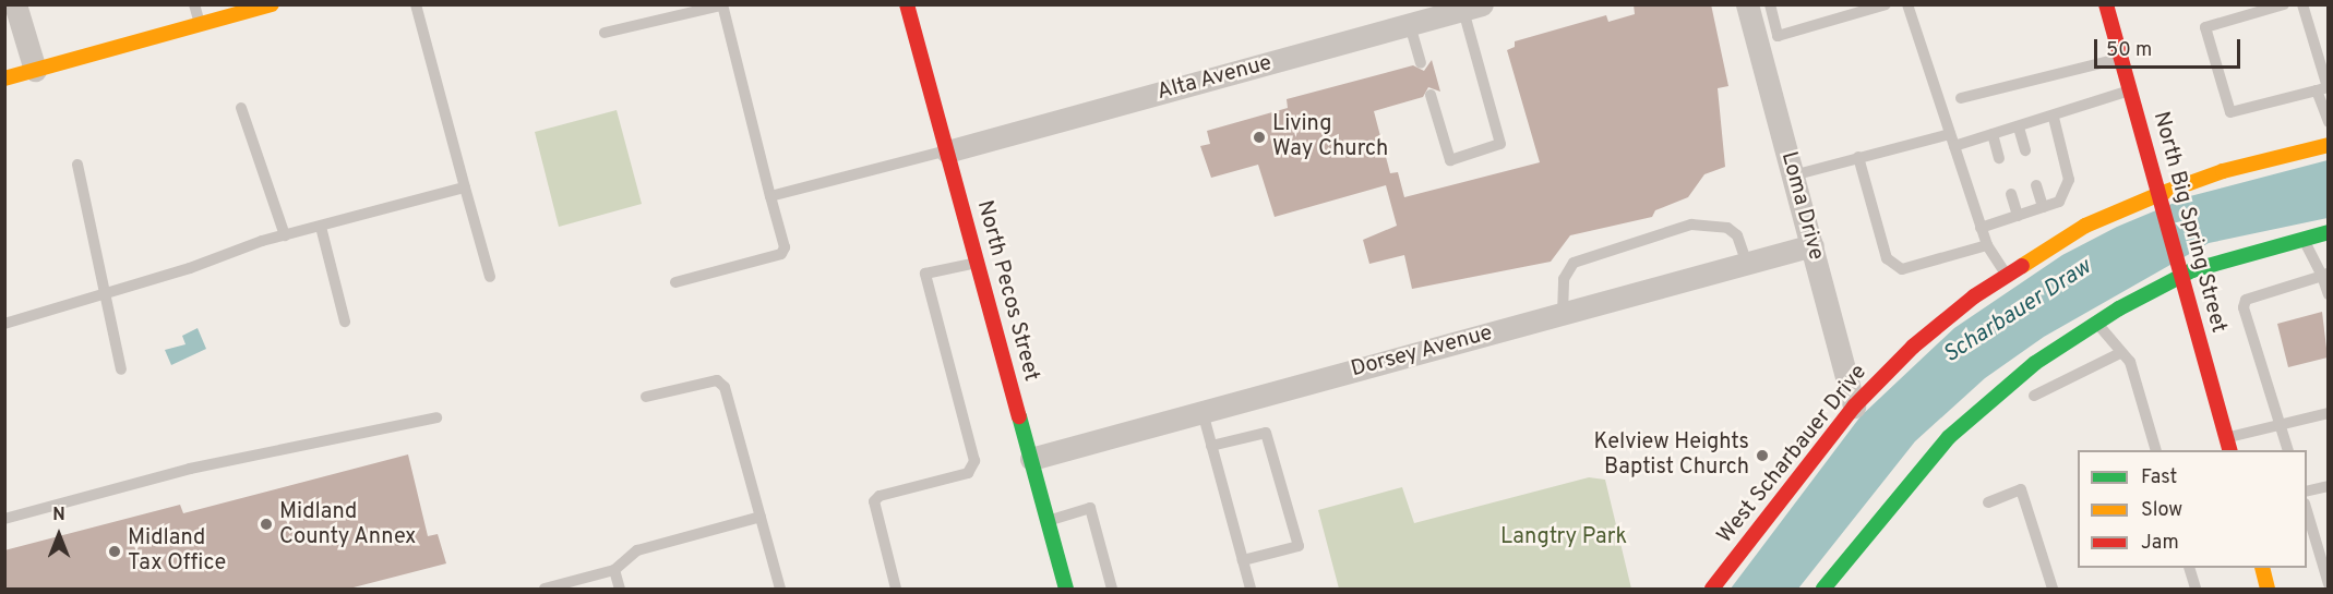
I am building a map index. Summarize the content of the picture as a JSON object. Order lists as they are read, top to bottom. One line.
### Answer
{"streets":{"main road":["North Big Spring Street","North Pecos Street","West Scharbauer Drive"],"street":["Alta Avenue","Loma Drive","Dorsey Avenue"]},"crossings":[["Alta Avenue","North Pecos Street"],["Loma Drive","Dorsey Avenue"],["Loma Drive","West Scharbauer Drive"],["North Big Spring Street","West Scharbauer Drive"],["North Pecos Street","Dorsey Avenue"]],"water":["Scharbauer Draw"],"parks":["Langtry Park"],"places":["Living Way Church","Kelview Heights Baptist Church","Midland County Annex","Midland Tax Office"],"legend":["Fast","Slow","Jam"],"scale_bar":"50 m","north":"top"}
